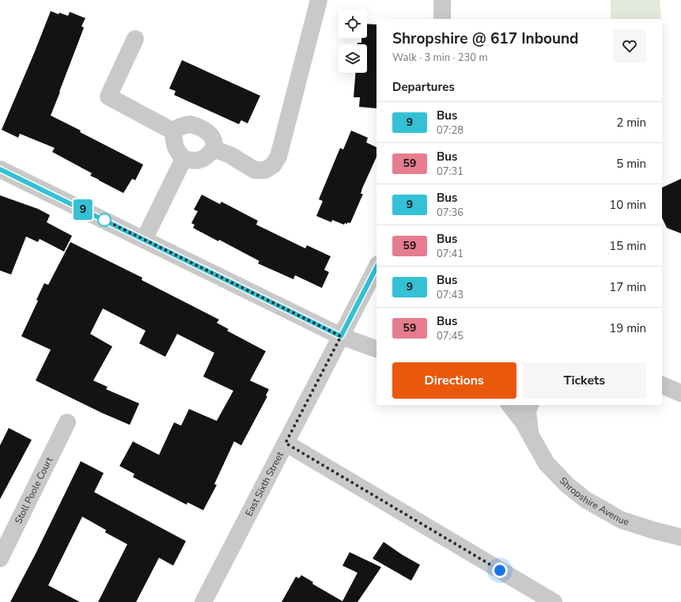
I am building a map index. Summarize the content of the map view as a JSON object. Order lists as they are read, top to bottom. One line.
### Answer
{"streets":{"street":["East Sixth Street","Stoll Poole Court","Shropshire Avenue"]},"lines":["bus line 9"],"page":{"on_map":"9","heading":[["Shropshire @ 617 Inbound","Walk · 3 min · 230 m"],"Departures"],"list":[{"mark":"9","name":"Bus","note":"07:28","value":"2 min"},{"mark":"59","name":"Bus","note":"07:31","value":"5 min"},{"mark":"9","name":"Bus","note":"07:36","value":"10 min"},{"mark":"59","name":"Bus","note":"07:41","value":"15 min"},{"mark":"9","name":"Bus","note":"07:43","value":"17 min"},{"mark":"59","name":"Bus","note":"07:45","value":"19 min"}],"buttons":["Directions","Tickets"]}}
